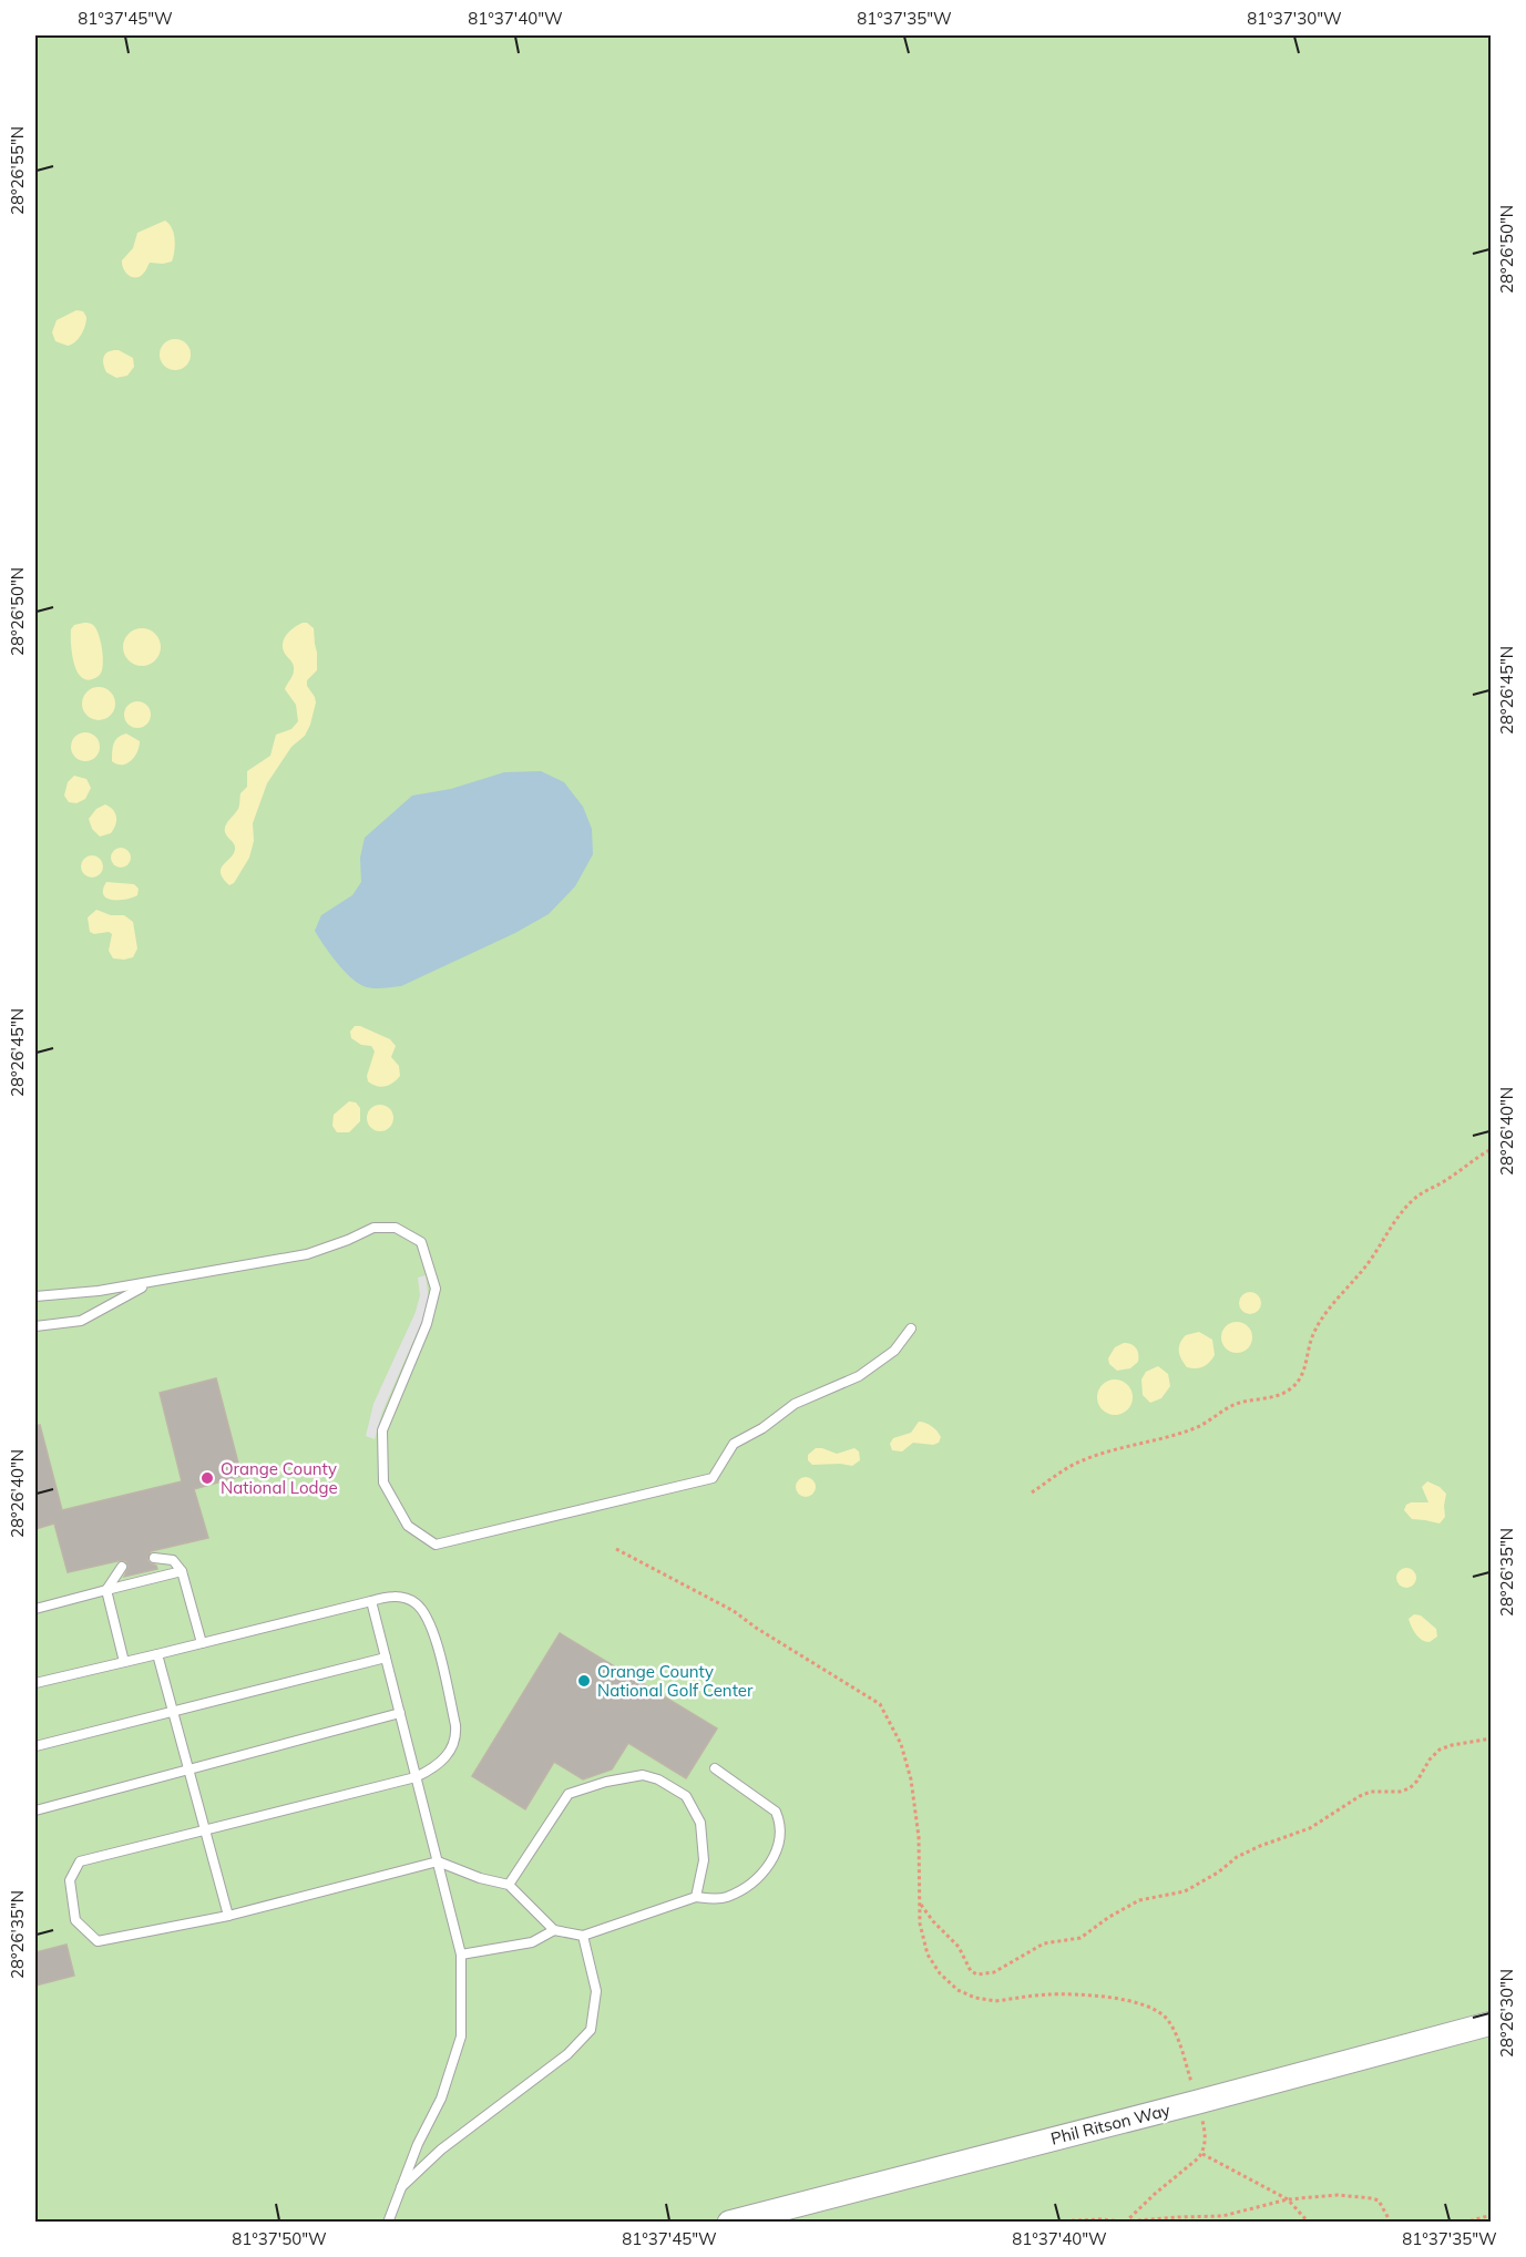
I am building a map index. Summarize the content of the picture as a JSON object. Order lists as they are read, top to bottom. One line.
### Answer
{"streets":{"street":["Phil Ritson Way"]},"places":["Orange County National Lodge","Orange County National Golf Center"],"coordinates":["81°37'45\"W","81°37'40\"W","81°37'35\"W","81°37'30\"W","28°26'55\"N","28°26'50\"N","28°26'45\"N","28°26'40\"N","28°26'35\"N","28°26'30\"N","81°37'50\"W"]}
